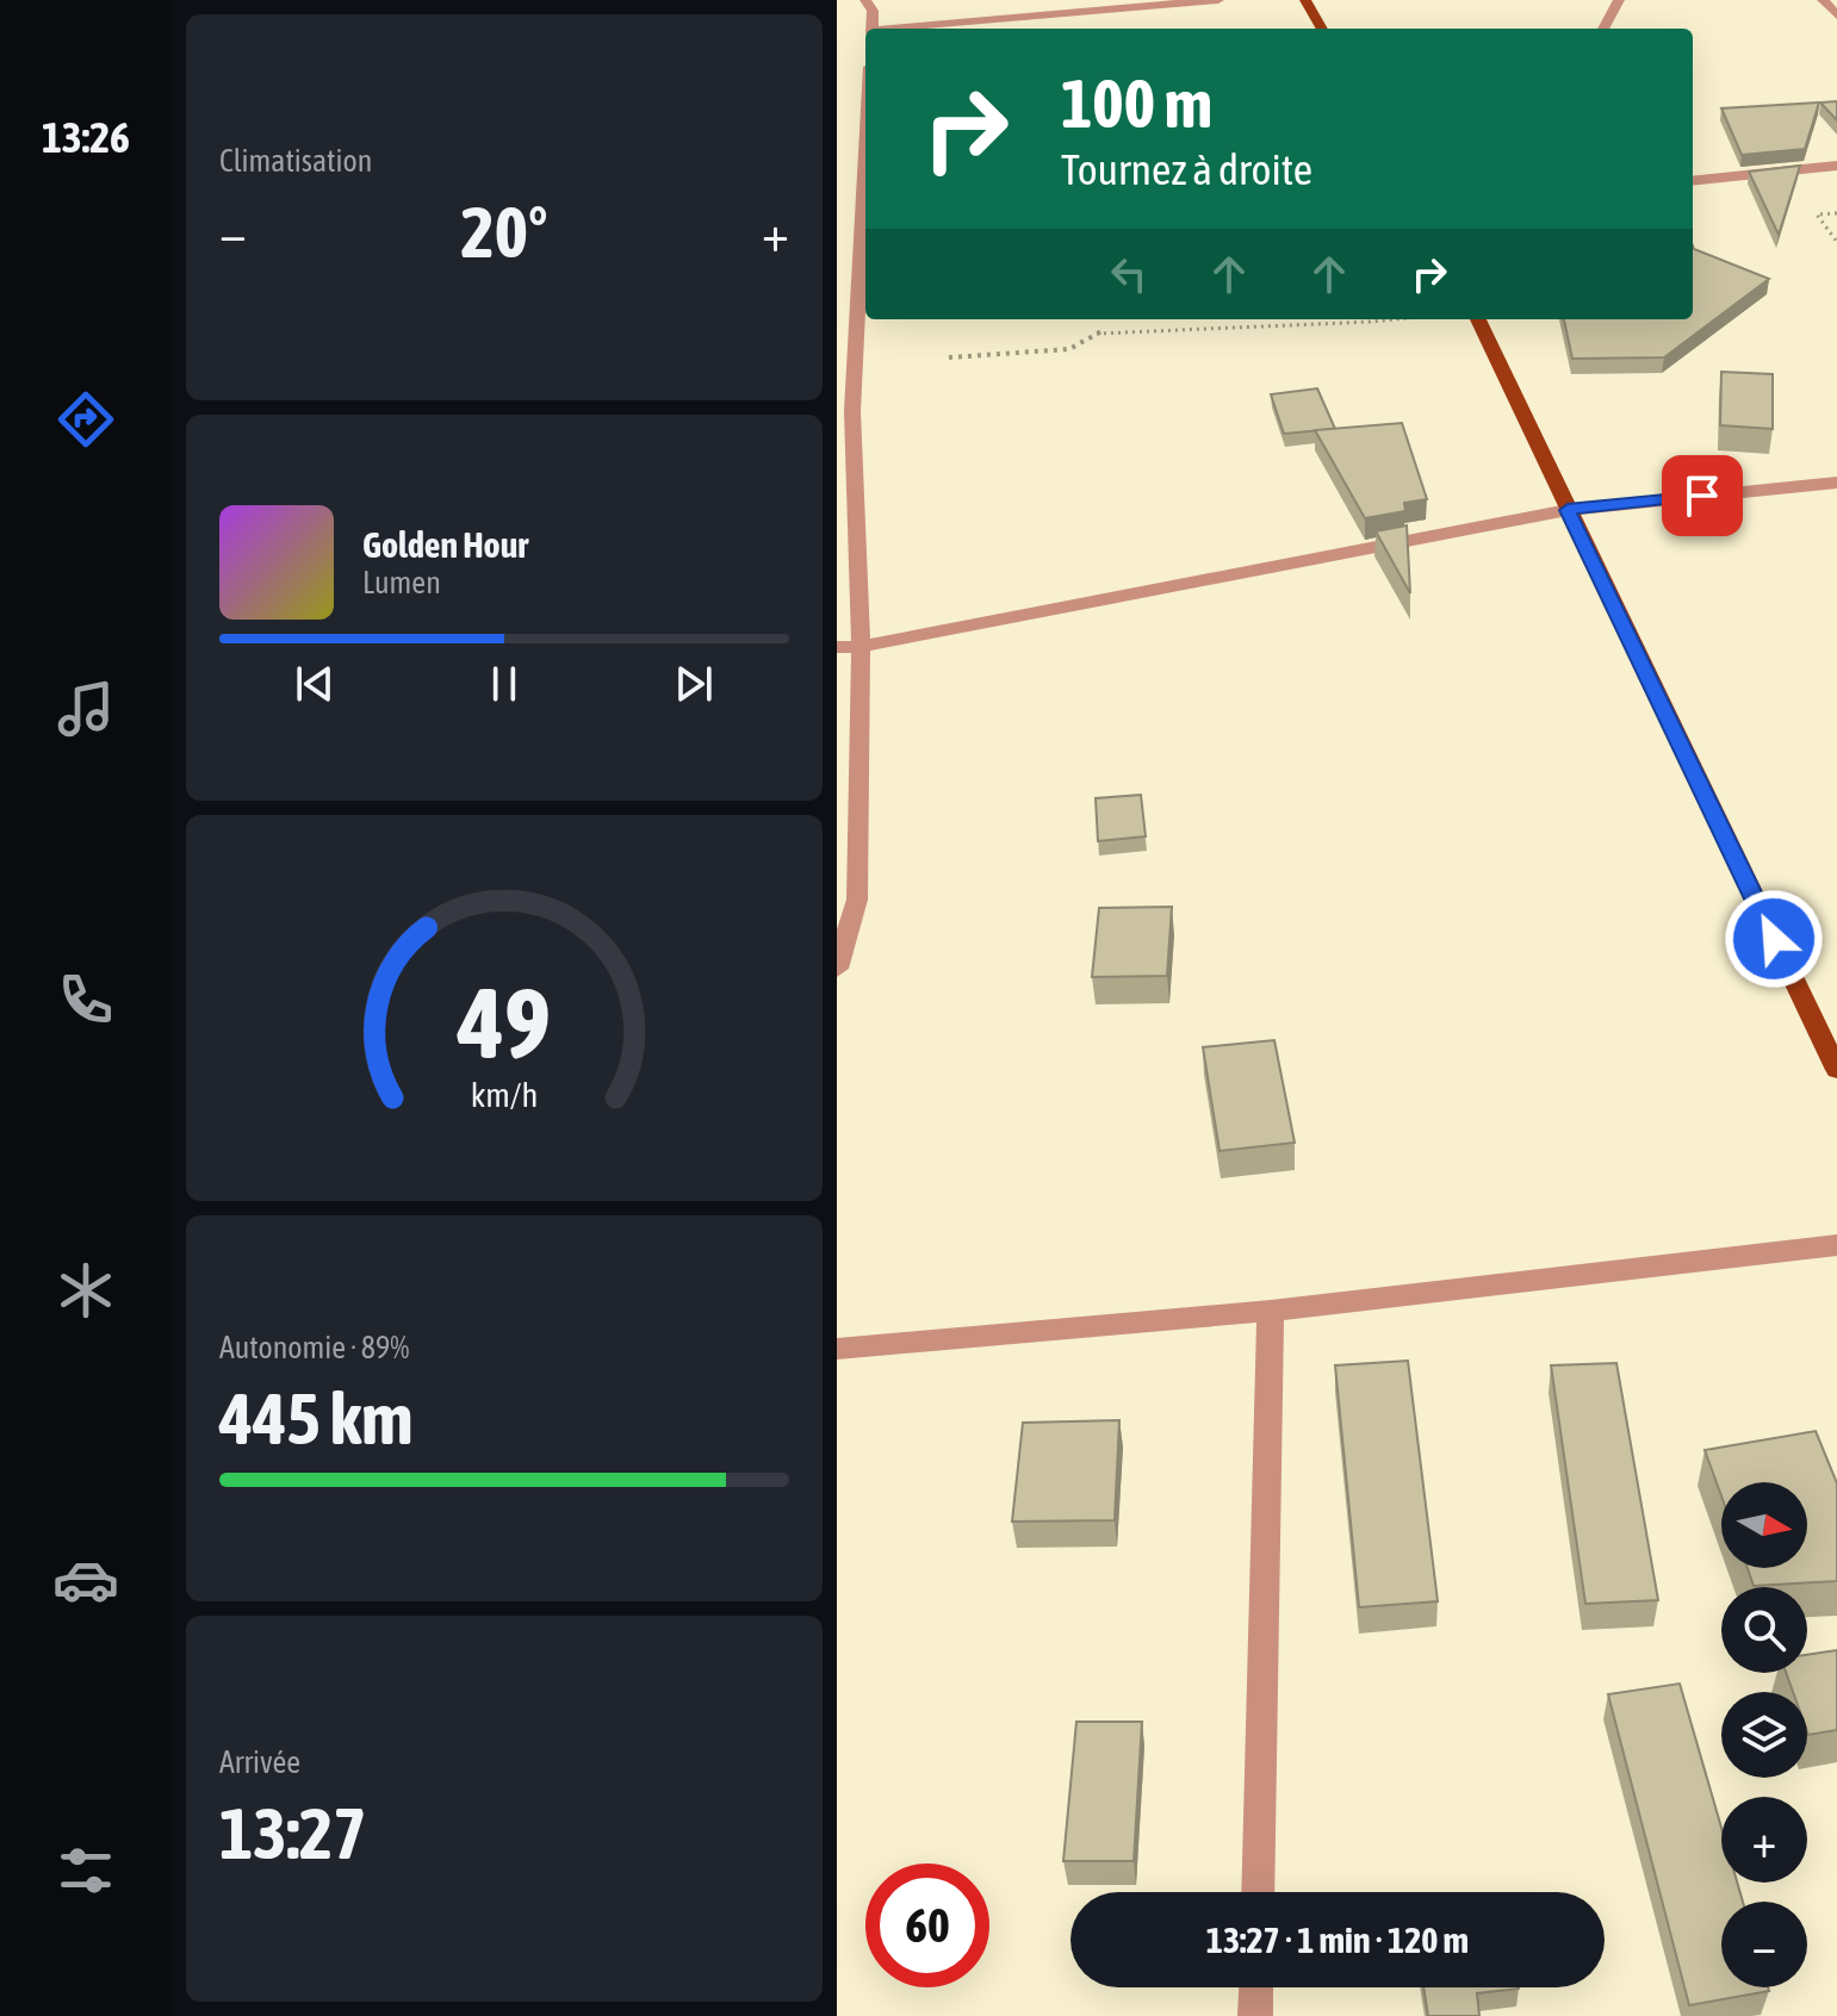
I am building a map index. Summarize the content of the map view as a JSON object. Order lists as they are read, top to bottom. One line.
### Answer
{"north":"right","page":{"tabs":"13:26","tile":["Climatisation",["Autonomie · 89%","445 km"],["Arrivée","13:27"]],"turn":["100 m","Tournez à droite"],"heat":["−","20°","+"],"song":["Golden Hour","Lumen"],"map_buttons":["+","−"],"limit":"60","trip":"13:27 · 1 min · 120 m","gauge":["49","km/h"]}}
